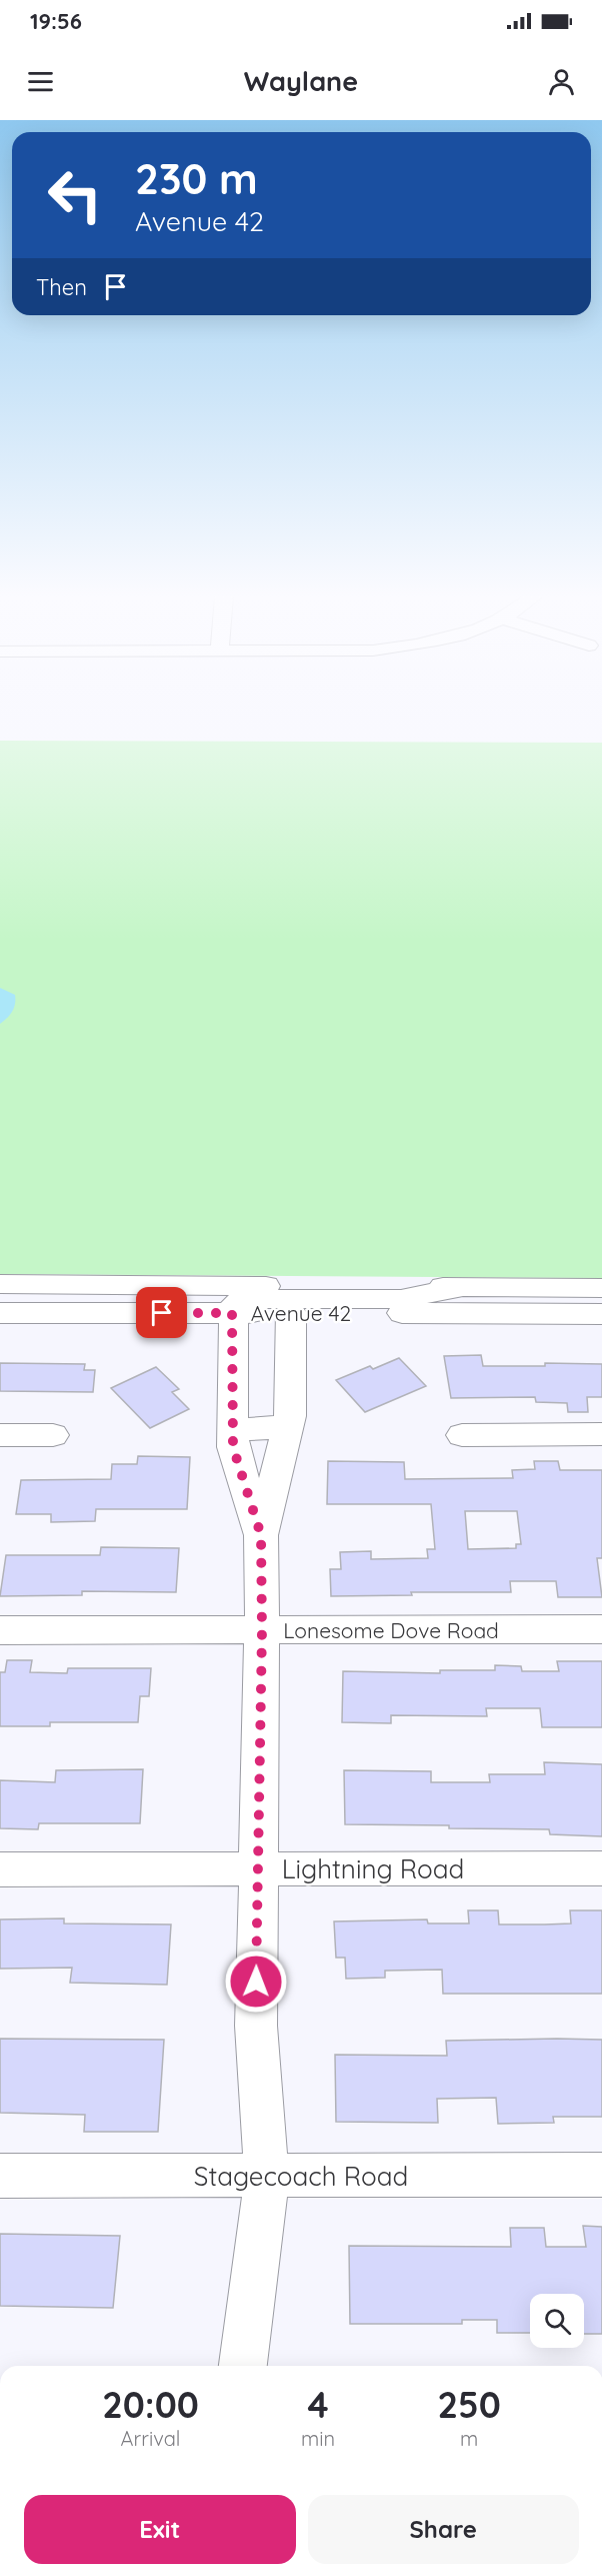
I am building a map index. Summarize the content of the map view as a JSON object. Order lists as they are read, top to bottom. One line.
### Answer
{"streets":{"street":["Avenue 42","Lonesome Dove Road","Lightning Road","Stagecoach Road"]},"page":{"status":"19:56","header":"Waylane","turn":["230 m","Avenue 42"],"then":"Then","eta":["20:00","Arrival","4","min","250","m"],"buttons":["Exit","Share"]}}
